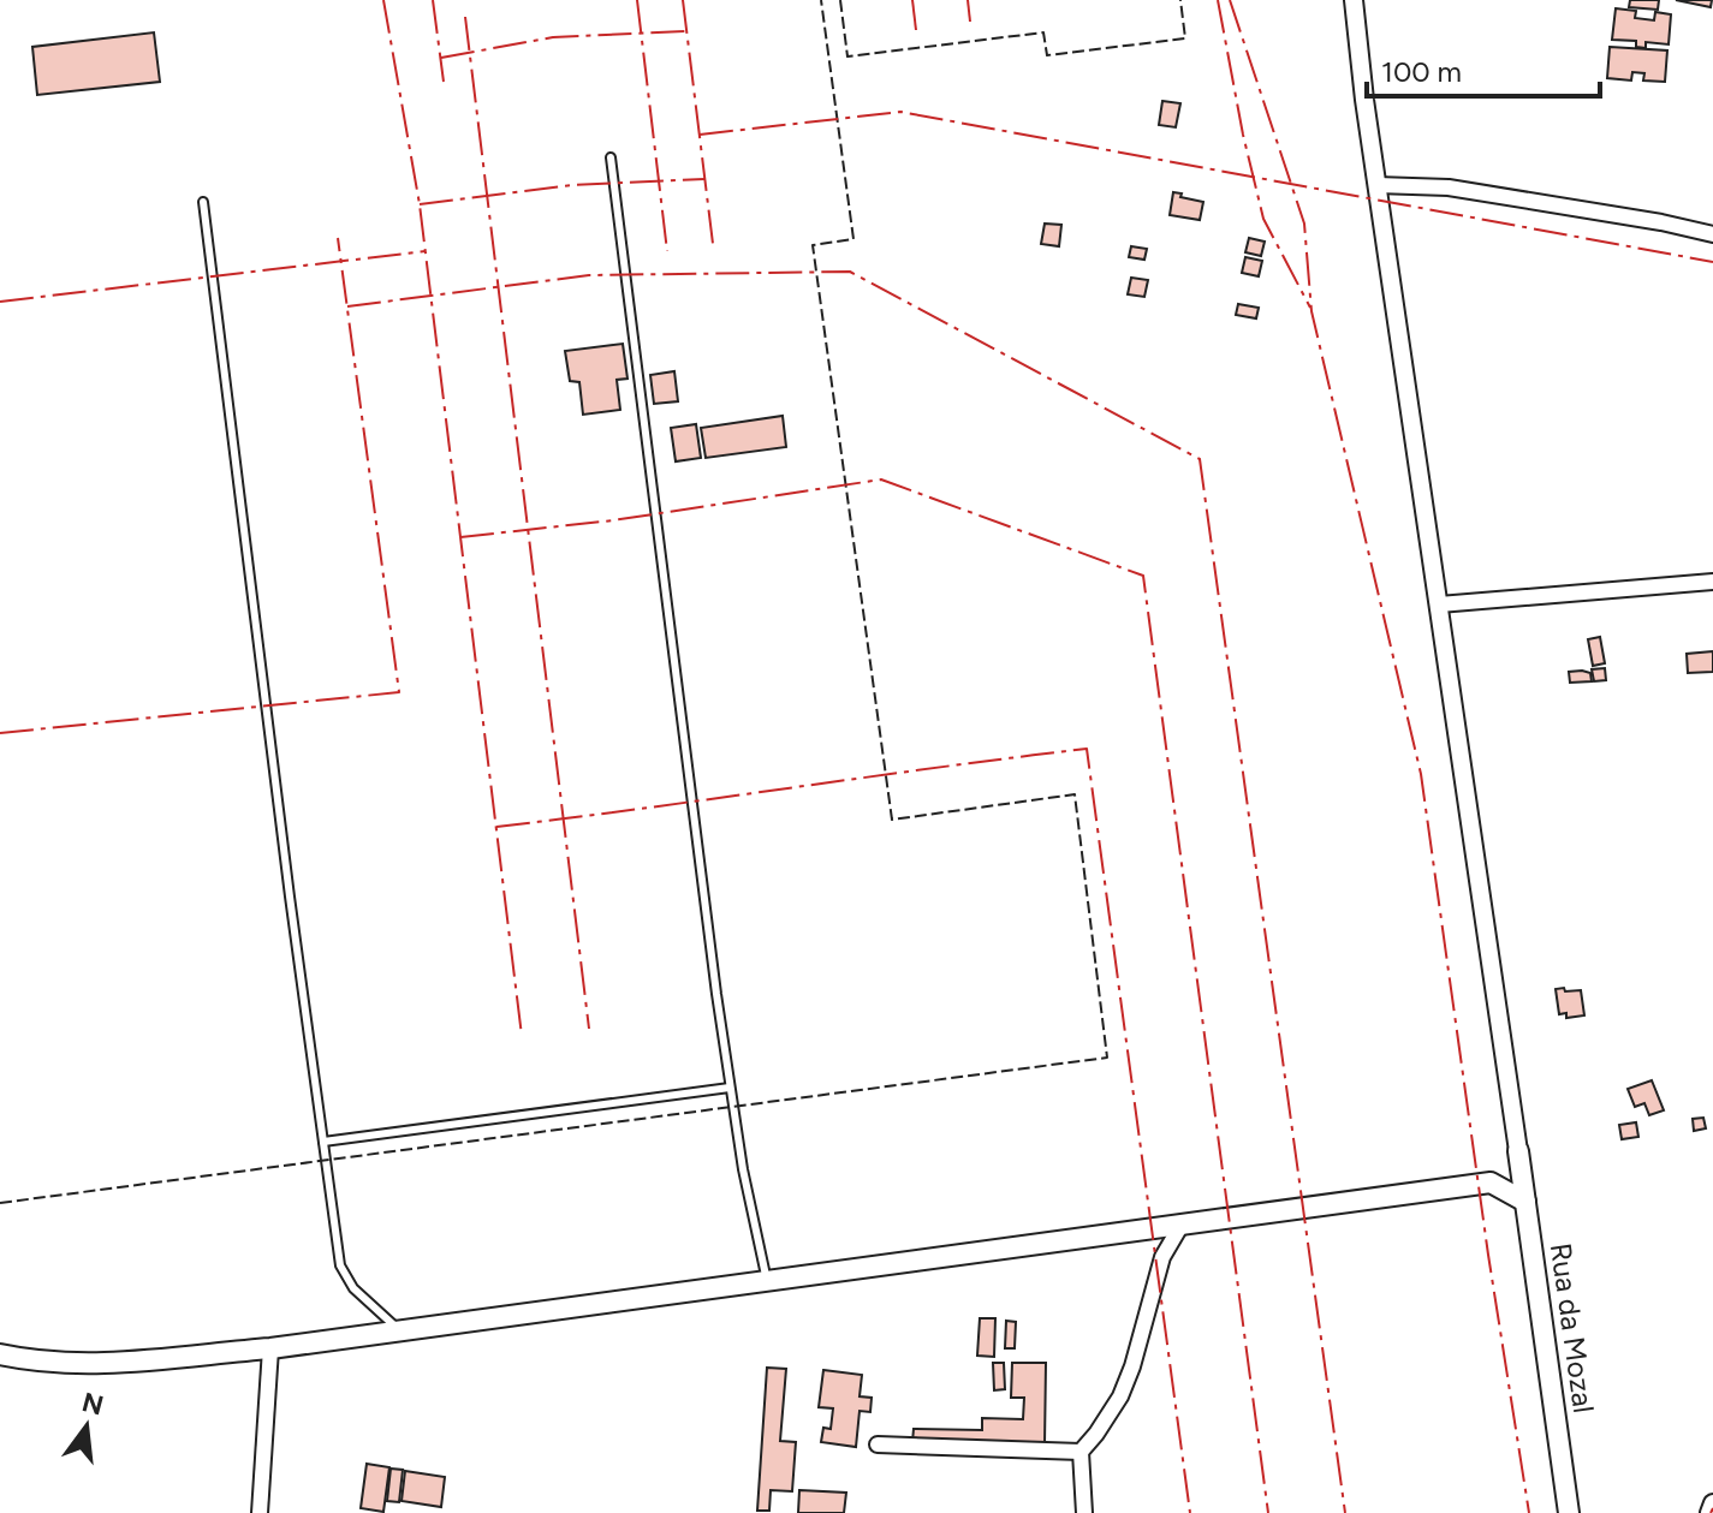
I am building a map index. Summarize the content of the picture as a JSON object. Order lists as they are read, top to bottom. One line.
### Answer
{"streets":{"main road":["Rua da Mozal"]},"scale_bar":"100 m","north":"top"}
